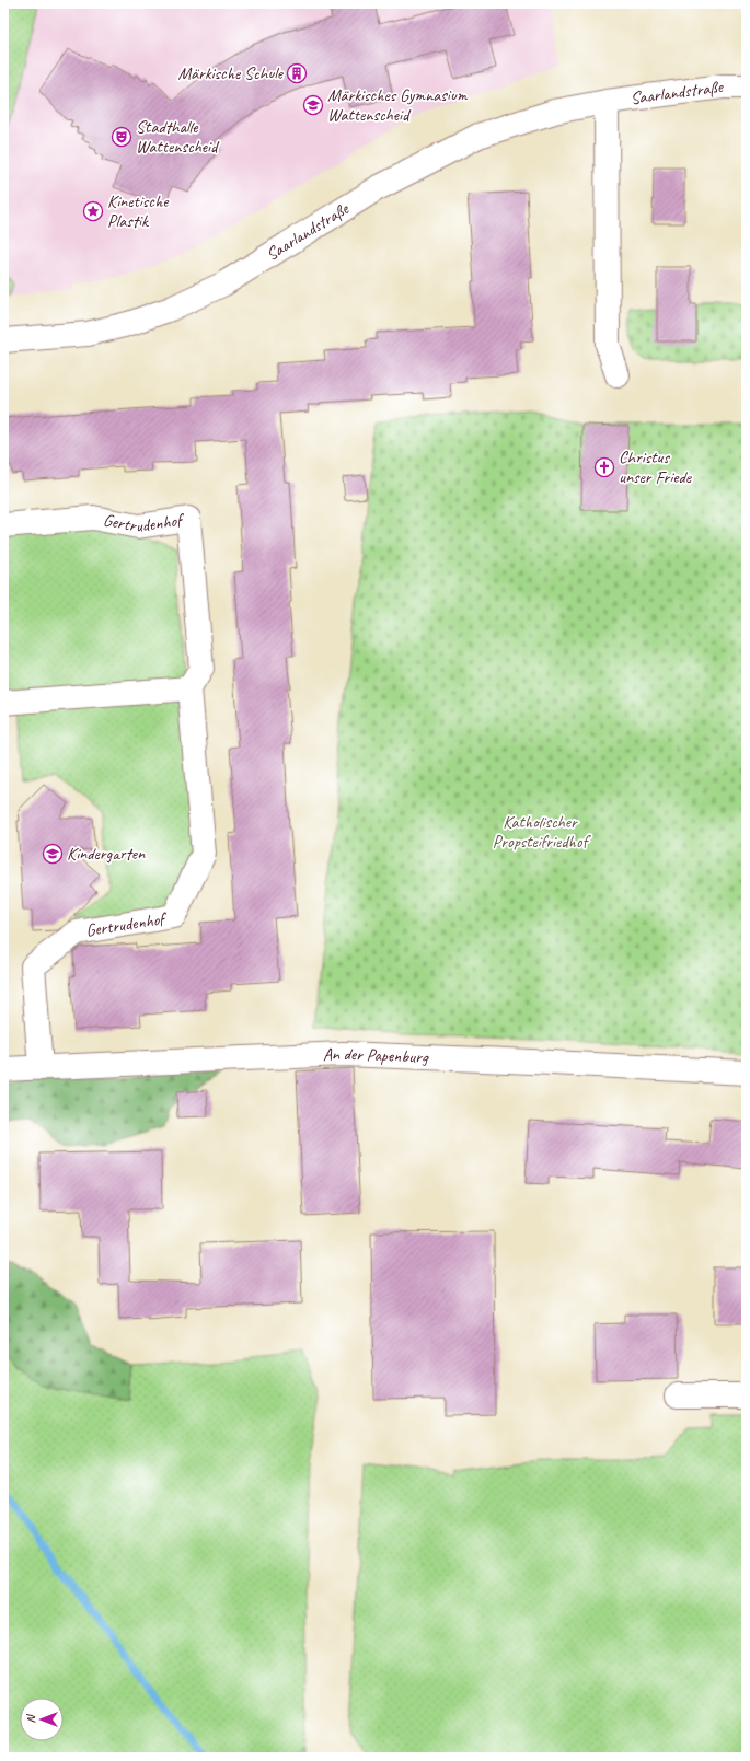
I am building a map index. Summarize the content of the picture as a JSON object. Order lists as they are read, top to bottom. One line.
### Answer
{"streets":{"street":["Saarlandstraße","Gertrudenhof","An der Papenburg"]},"crossings":[["Gertrudenhof","An der Papenburg"]],"parks":["Katholischer Propsteifriedhof"],"places":{"building":["Märkische Schule"],"school or university":["Märkisches Gymnasium Wattenscheid","Kindergarten"],"theatre":["Stadthalle Wattenscheid"],"place":["Kinetische Plastik"],"church":["Christus unser Friede"]},"north":"left"}
